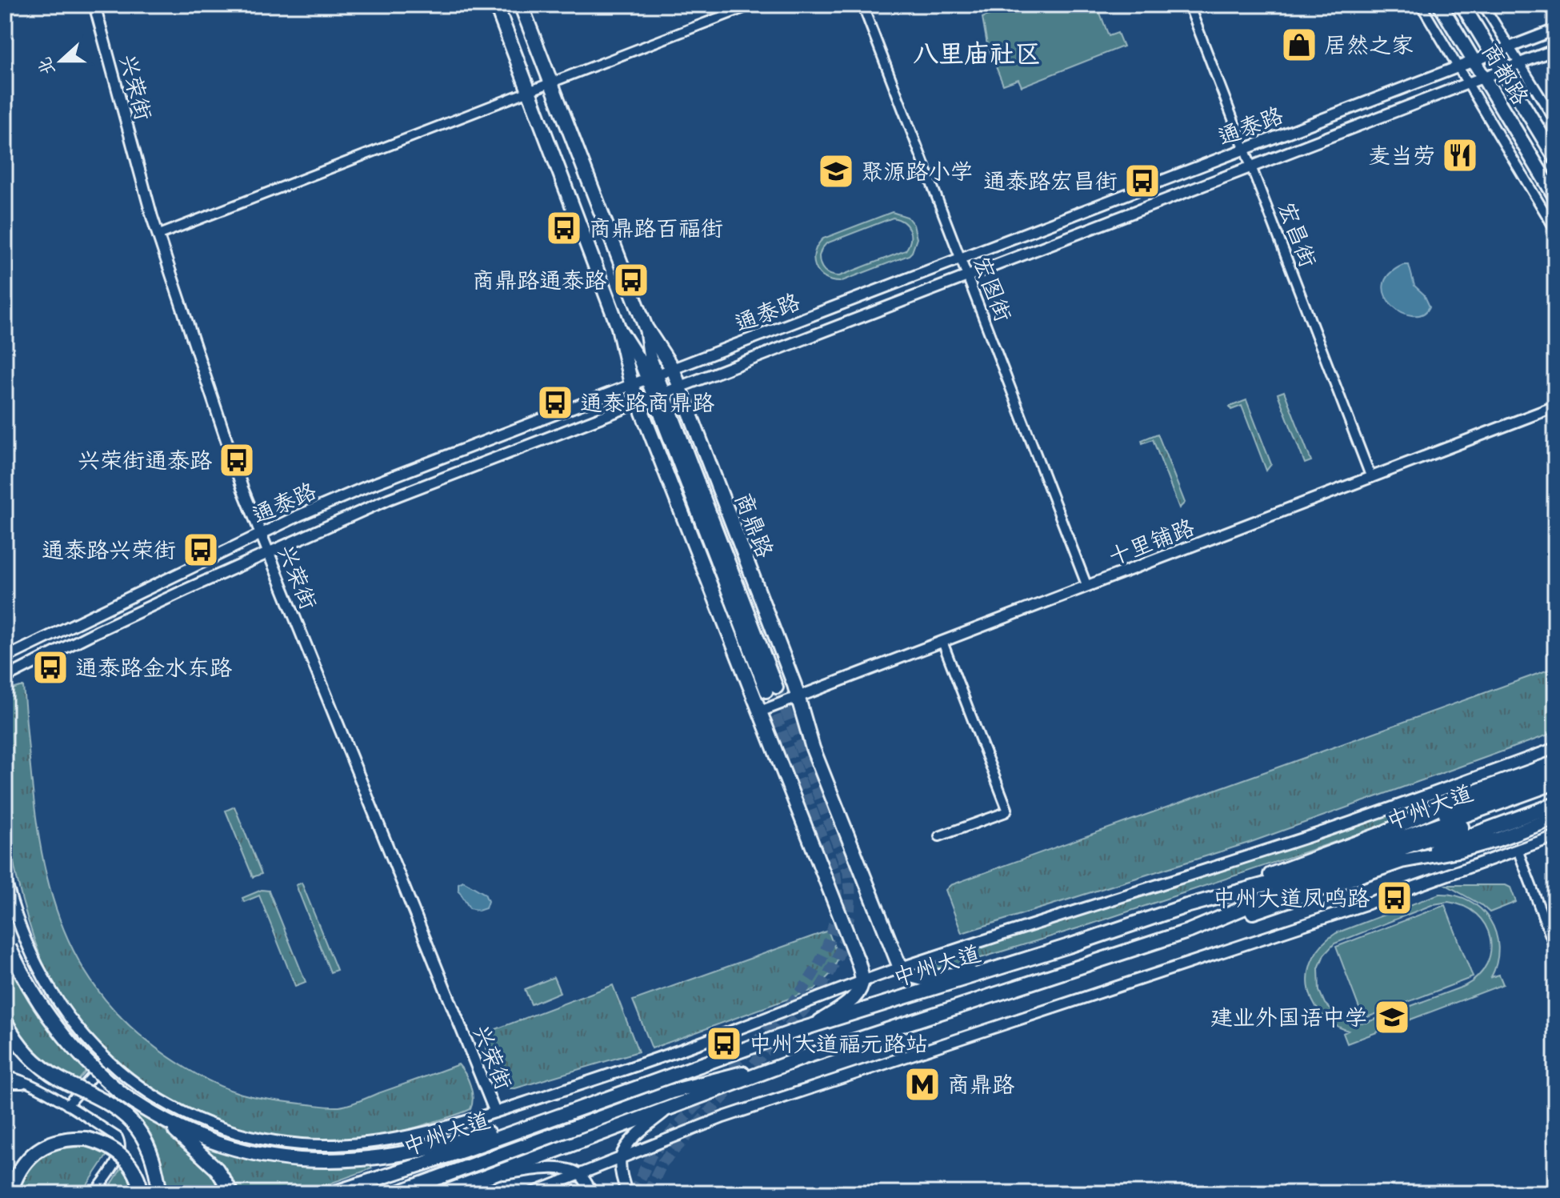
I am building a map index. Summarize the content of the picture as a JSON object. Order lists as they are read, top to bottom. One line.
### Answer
{"streets":{"main road":["商都路","商鼎路","中州大道"],"street":["兴荣街","通泰路","宏昌街","宏图街","十里铺路"]},"crossings":[["商都路","通泰路"],["兴荣街","通泰路"],["通泰路","宏昌街"],["通泰路","宏图街"],["通泰路","商鼎路"],["宏昌街","十里铺路"],["宏图街","十里铺路"],["商鼎路","十里铺路"]],"districts":["八里庙社区"],"places":{"shop":["居然之家"],"restaurant":["麦当劳"],"school or university":["聚源路小学","建业外国语中学"],"bus stop":["通泰路宏昌街","商鼎路百福街","商鼎路通泰路","通泰路商鼎路","兴荣街通泰路","通泰路兴荣街","通泰路金水东路","中州大道凤鸣路","中州大道福元路站"],"metro station":["商鼎路"]},"north":"left"}
